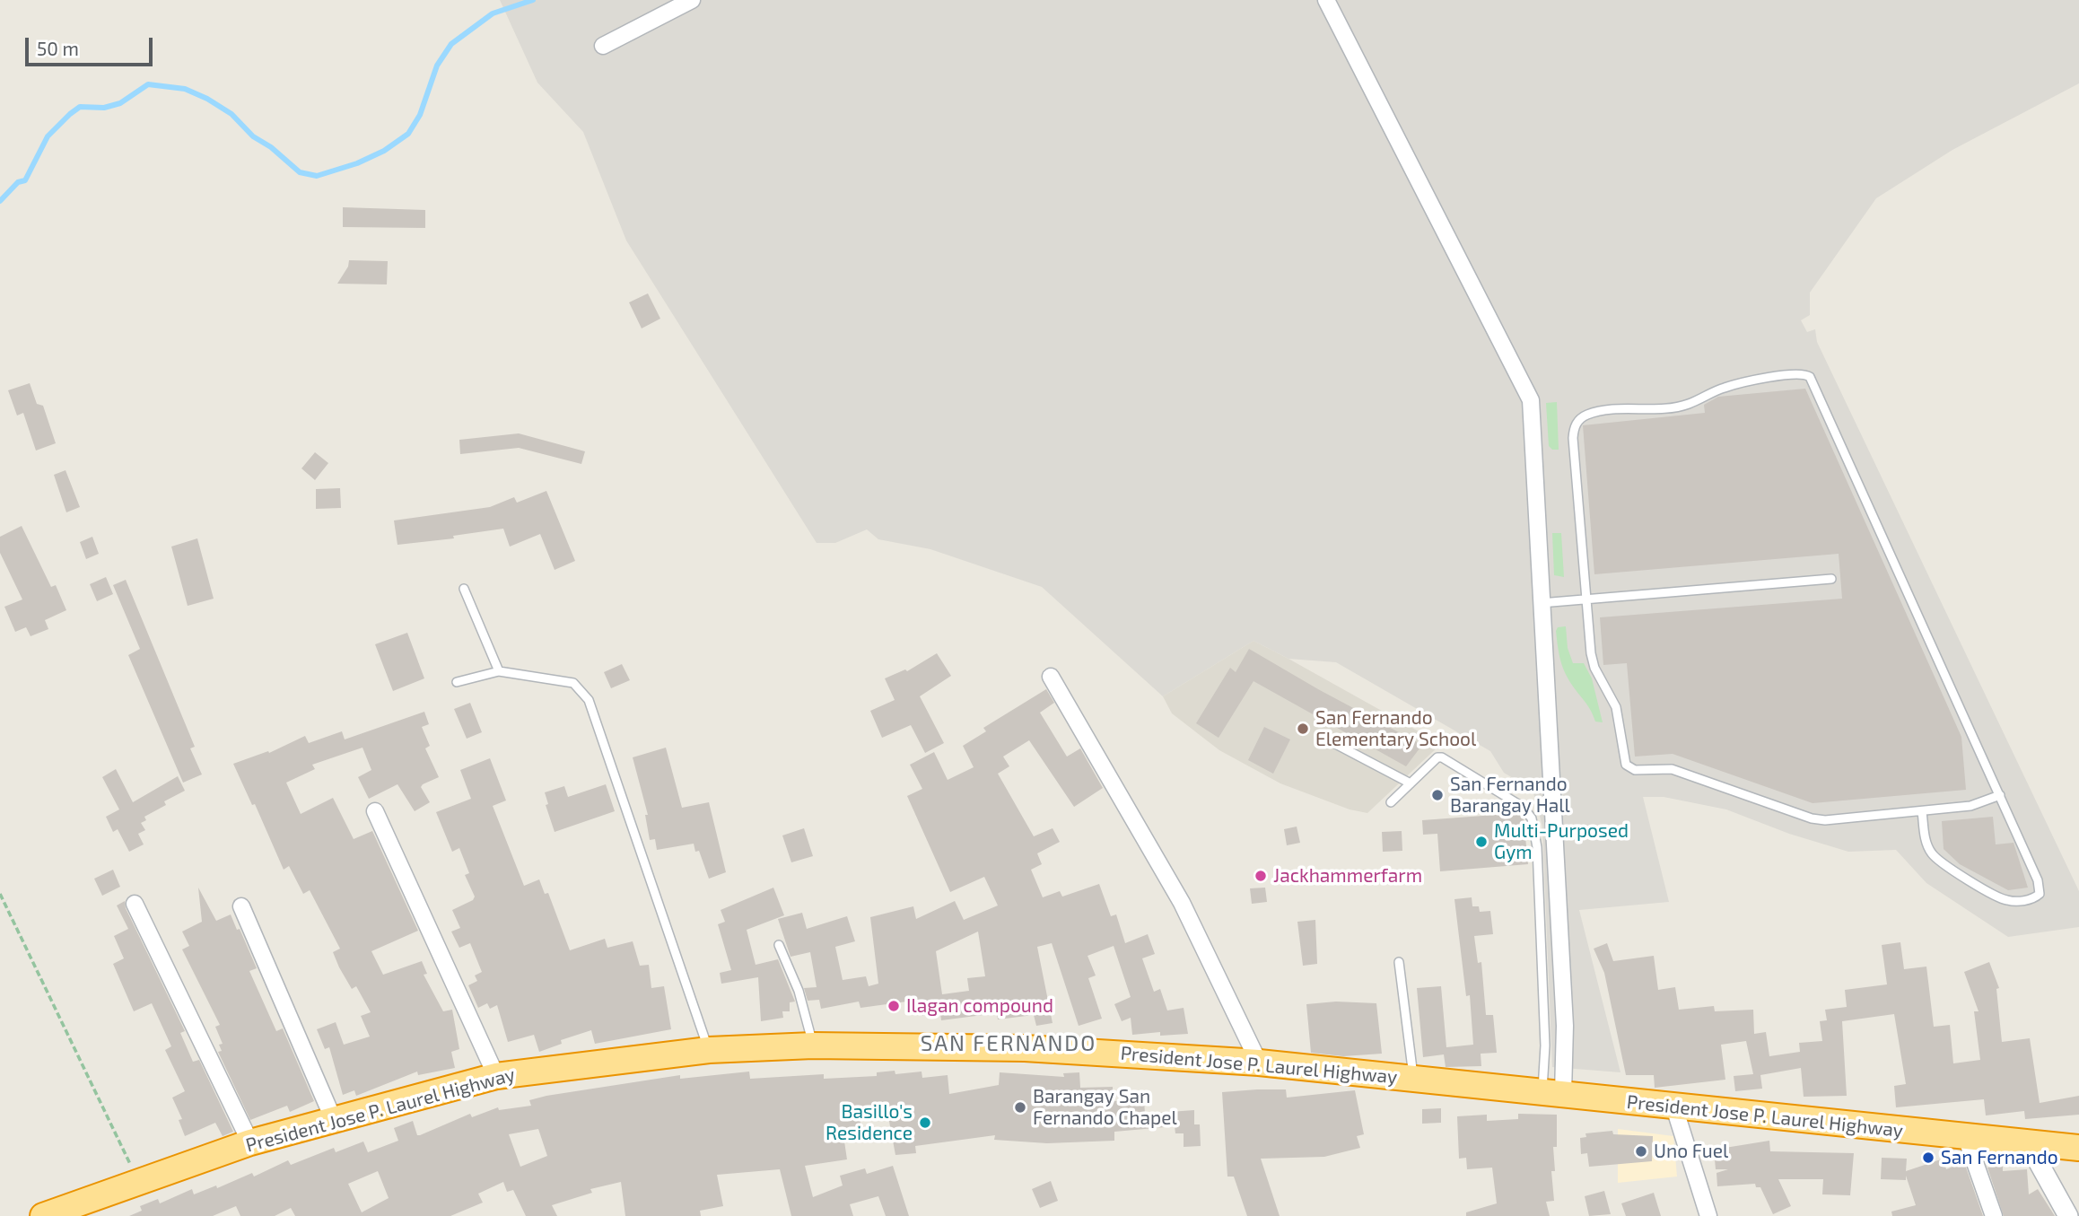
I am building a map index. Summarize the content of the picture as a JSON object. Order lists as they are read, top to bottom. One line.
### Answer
{"streets":{"highway":["President Jose P. Laurel Highway"]},"districts":["SAN FERNANDO"],"places":["San Fernando Elementary School","San Fernando Barangay Hall","Multi-Purposed Gym","Jackhammerfarm","Ilagan compound","Barangay San Fernando Chapel","Basillo's Residence","Uno Fuel","San Fernando"],"scale_bar":"50 m"}
